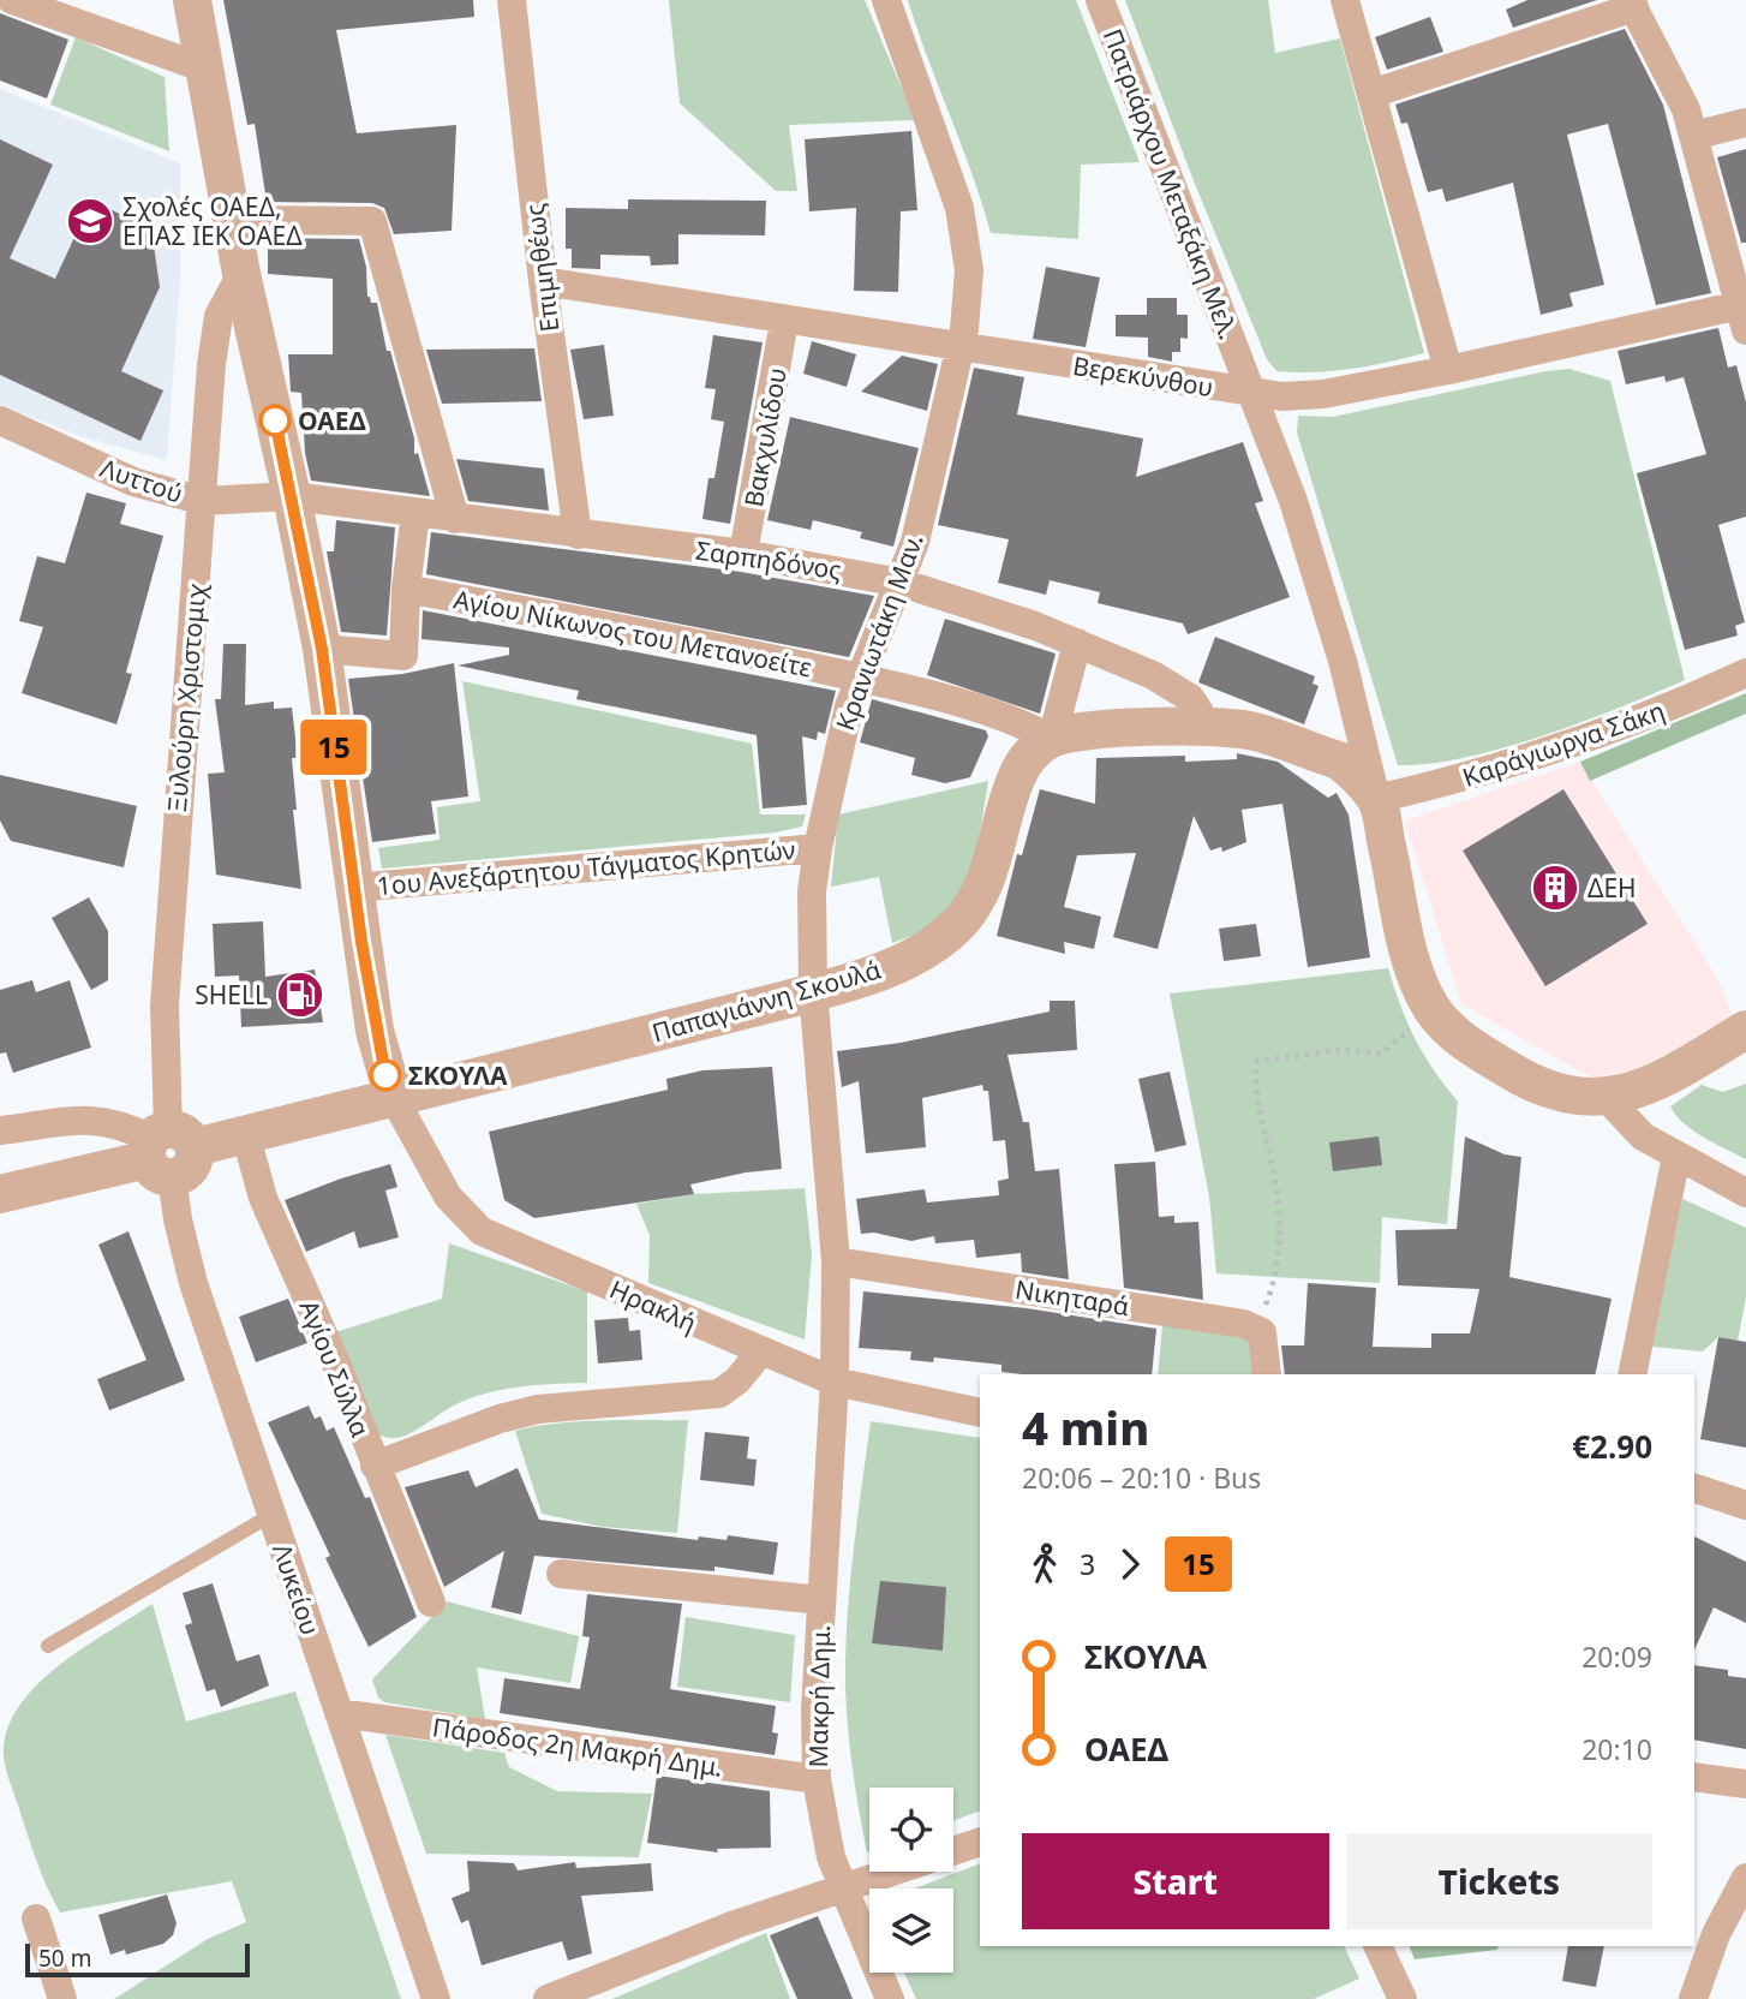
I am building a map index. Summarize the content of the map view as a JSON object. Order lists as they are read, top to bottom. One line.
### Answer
{"streets":{"street":["Πατριάρχου Μεταξάκη Μελ.","Επιμηθέως","Βερεκύνθου","Βακχυλίδου","Λυττού","Σαρπηδόνος","Κρανιωτάκη Μαν.","Αγίου Νίκωνος του Μετανοείτε","Ξυλούρη Χριστομιχ","Καράγιωργα Σάκη","1ου Ανεξάρτητου Τάγματος Κρητών","Παπαγιάννη Σκουλά","Νικηταρά","Ηρακλή","Αγίου Σύλλα","Λυκείου","Μακρή Δημ.","Πάροδος 2η Μακρή Δημ."]},"crossings":[["Πατριάρχου Μεταξάκη Μελ.","Βερεκύνθου"],["Πατριάρχου Μεταξάκη Μελ.","Καράγιωργα Σάκη"],["Επιμηθέως","Βερεκύνθου"],["Επιμηθέως","Σαρπηδόνος"],["Βερεκύνθου","Βακχυλίδου"],["Βερεκύνθου","Κρανιωτάκη Μαν."],["Βακχυλίδου","Σαρπηδόνος"],["Λυττού","Σαρπηδόνος"],["Λυττού","Ξυλούρη Χριστομιχ"],["Σαρπηδόνος","Κρανιωτάκη Μαν."],["Κρανιωτάκη Μαν.","Αγίου Νίκωνος του Μετανοείτε"],["Κρανιωτάκη Μαν.","1ου Ανεξάρτητου Τάγματος Κρητών"],["Κρανιωτάκη Μαν.","Παπαγιάννη Σκουλά"],["Κρανιωτάκη Μαν.","Νικηταρά"],["Κρανιωτάκη Μαν.","Ηρακλή"],["Κρανιωτάκη Μαν.","Μακρή Δημ."],["Αγίου Νίκωνος του Μετανοείτε","Παπαγιάννη Σκουλά"],["Ξυλούρη Χριστομιχ","Παπαγιάννη Σκουλά"],["Ξυλούρη Χριστομιχ","Λυκείου"],["Παπαγιάννη Σκουλά","Ηρακλή"],["Παπαγιάννη Σκουλά","Αγίου Σύλλα"],["Παπαγιάννη Σκουλά","Λυκείου"],["Ηρακλή","Μακρή Δημ."],["Λυκείου","Πάροδος 2η Μακρή Δημ."],["Μακρή Δημ.","Πάροδος 2η Μακρή Δημ."]],"places":{"school or university":["Σχολές ΟΑΕΔ, ΕΠΑΣ ΙΕΚ ΟΑΕΔ"],"other":["ΟΑΕΔ","ΣΚΟΥΛΑ"],"building":["ΔΕΗ"],"fuel station":["SHELL"]},"lines":["bus line 15"],"scale_bar":"50 m","page":{"on_map":"15","heading":["4 min","20:06 – 20:10 · Bus","€2.90"],"legs":["3","15"],"list":[{"name":"ΣΚΟΥΛΑ","value":"20:09"},{"name":"ΟΑΕΔ","value":"20:10"}],"buttons":["Start","Tickets"],"scale":"50 m"}}
